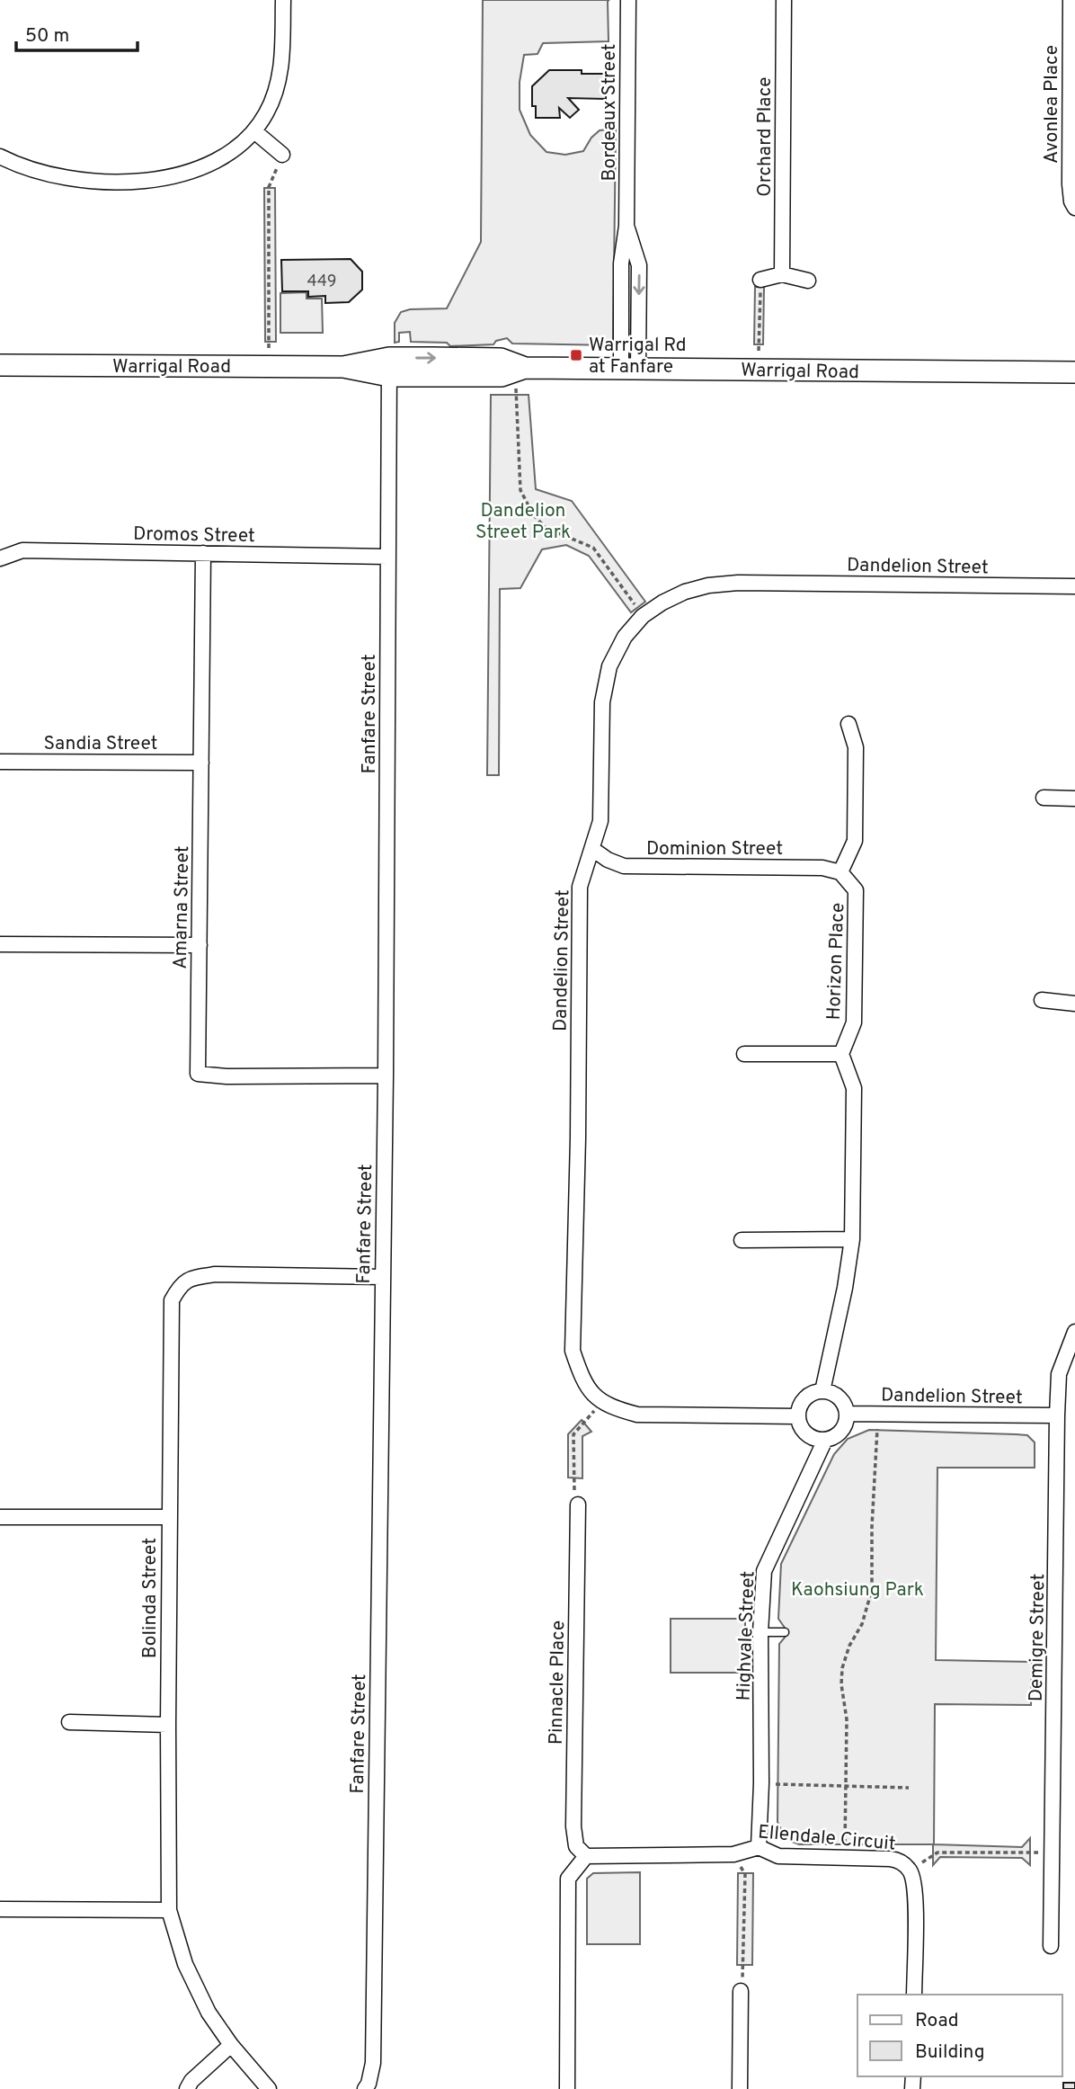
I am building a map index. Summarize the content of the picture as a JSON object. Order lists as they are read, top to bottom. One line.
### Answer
{"streets":{"main road":["Warrigal Road"],"street":["Avonlea Place","Bordeaux Street","Orchard Place","Dromos Street","Dandelion Street","Fanfare Street","Sandia Street","Dominion Street","Amarna Street","Horizon Place","Bolinda Street","Highvale Street","Demigre Street","Pinnacle Place","Ellendale Circuit"]},"crossings":[["Bordeaux Street","Warrigal Road"],["Warrigal Road","Fanfare Street"],["Dromos Street","Fanfare Street"],["Dromos Street","Amarna Street"],["Dandelion Street","Dominion Street"],["Dandelion Street","Highvale Street"],["Dandelion Street","Demigre Street"],["Fanfare Street","Amarna Street"],["Fanfare Street","Bolinda Street"],["Sandia Street","Amarna Street"],["Dominion Street","Horizon Place"],["Highvale Street","Ellendale Circuit"],["Pinnacle Place","Ellendale Circuit"]],"parks":["Dandelion Street Park","Kaohsiung Park"],"places":{"transit":["Warrigal Rd at Fanfare"]},"house_numbers":["449"],"legend":["Road","Building"],"scale_bar":"50 m"}
